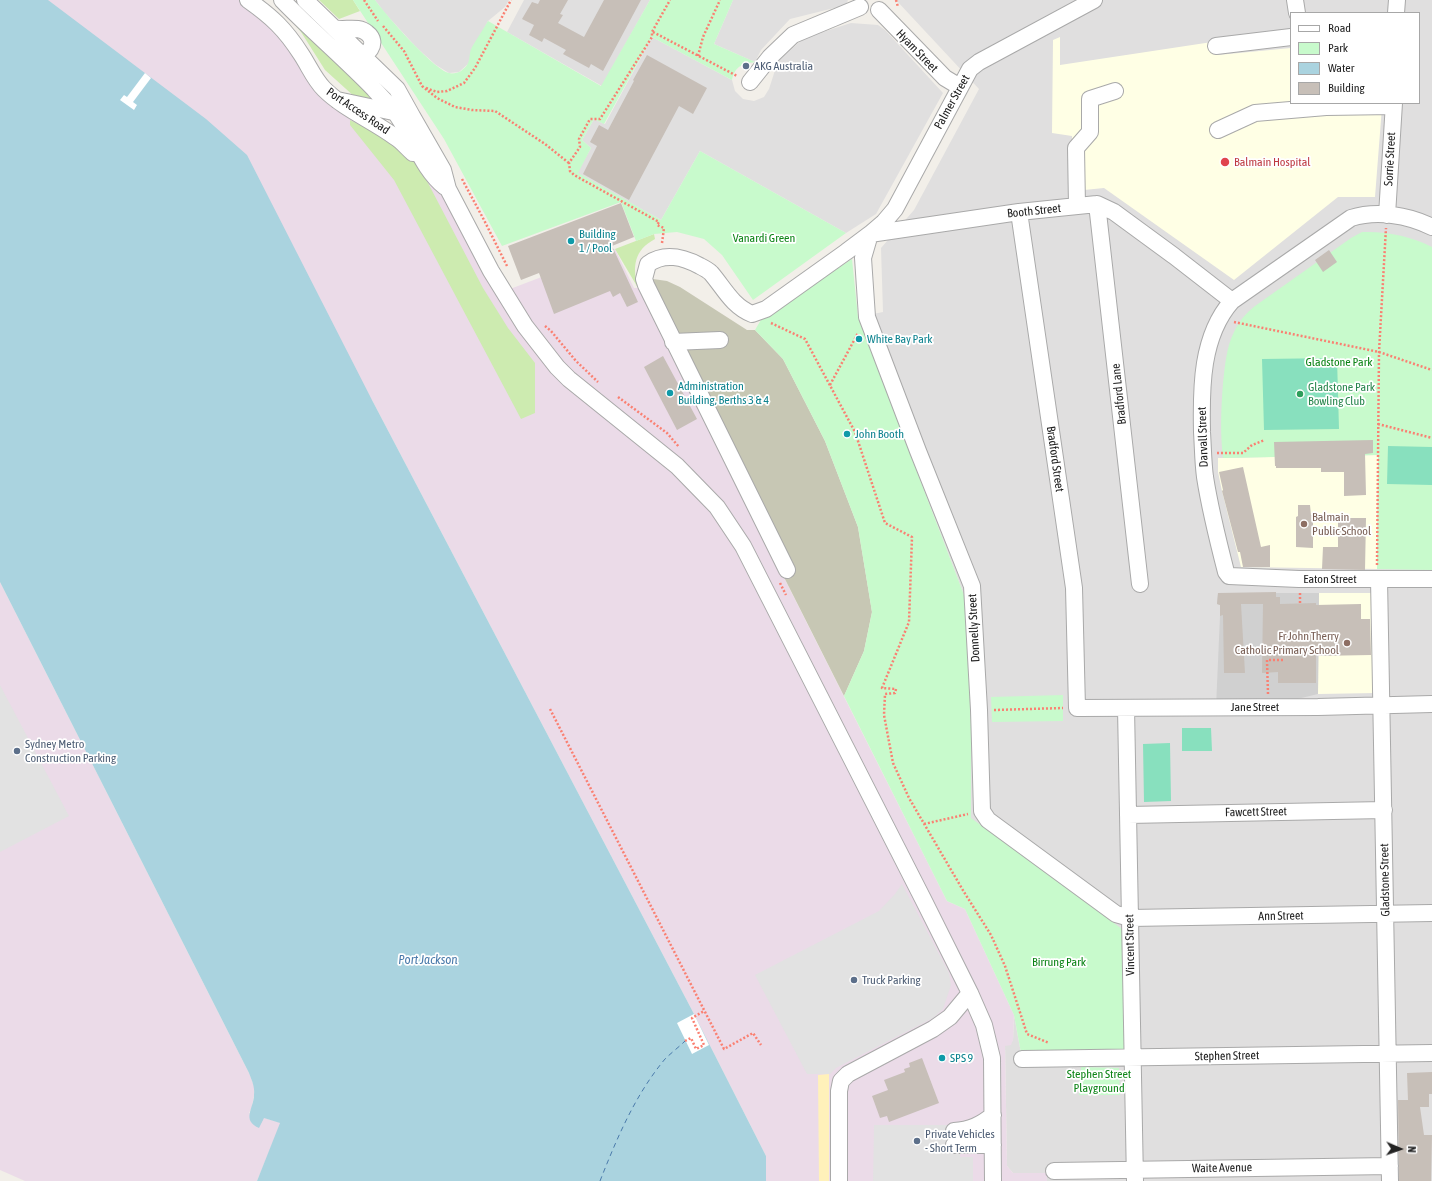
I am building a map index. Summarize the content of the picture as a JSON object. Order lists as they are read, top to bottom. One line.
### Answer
{"streets":{"street":["Hyam Street","Palmer Street","Port Access Road","Sorrie Street","Booth Street","Bradford Lane","Darvall Street","Bradford Street","Eaton Street","Donnelly Street","Jane Street","Fawcett Street","Gladstone Street","Ann Street","Vincent Street","Stephen Street","Waite Avenue"]},"crossings":[["Hyam Street","Palmer Street"],["Palmer Street","Booth Street"],["Palmer Street","Donnelly Street"],["Booth Street","Bradford Lane"],["Booth Street","Bradford Street"],["Booth Street","Donnelly Street"],["Darvall Street","Eaton Street"],["Bradford Street","Jane Street"],["Eaton Street","Gladstone Street"],["Jane Street","Gladstone Street"],["Jane Street","Vincent Street"],["Fawcett Street","Gladstone Street"],["Fawcett Street","Vincent Street"],["Gladstone Street","Ann Street"],["Gladstone Street","Stephen Street"],["Gladstone Street","Waite Avenue"],["Ann Street","Vincent Street"],["Vincent Street","Stephen Street"],["Vincent Street","Waite Avenue"]],"water":["Port Jackson"],"parks":["Vanardi Green","Gladstone Park","Birrung Park","Stephen Street Playground"],"places":["AKG Australia","Balmain Hospital","Building 1 / Pool","White Bay Park","Administration Building, Berths 3 & 4","Gladstone Park Bowling Club","John Booth","Balmain Public School","Fr John Therry Catholic Primary School","Sydney Metro Construction Parking","Truck Parking","SPS 9","Private Vehicles - Short Term"],"legend":["Road","Park","Water","Building"],"north":"right"}
